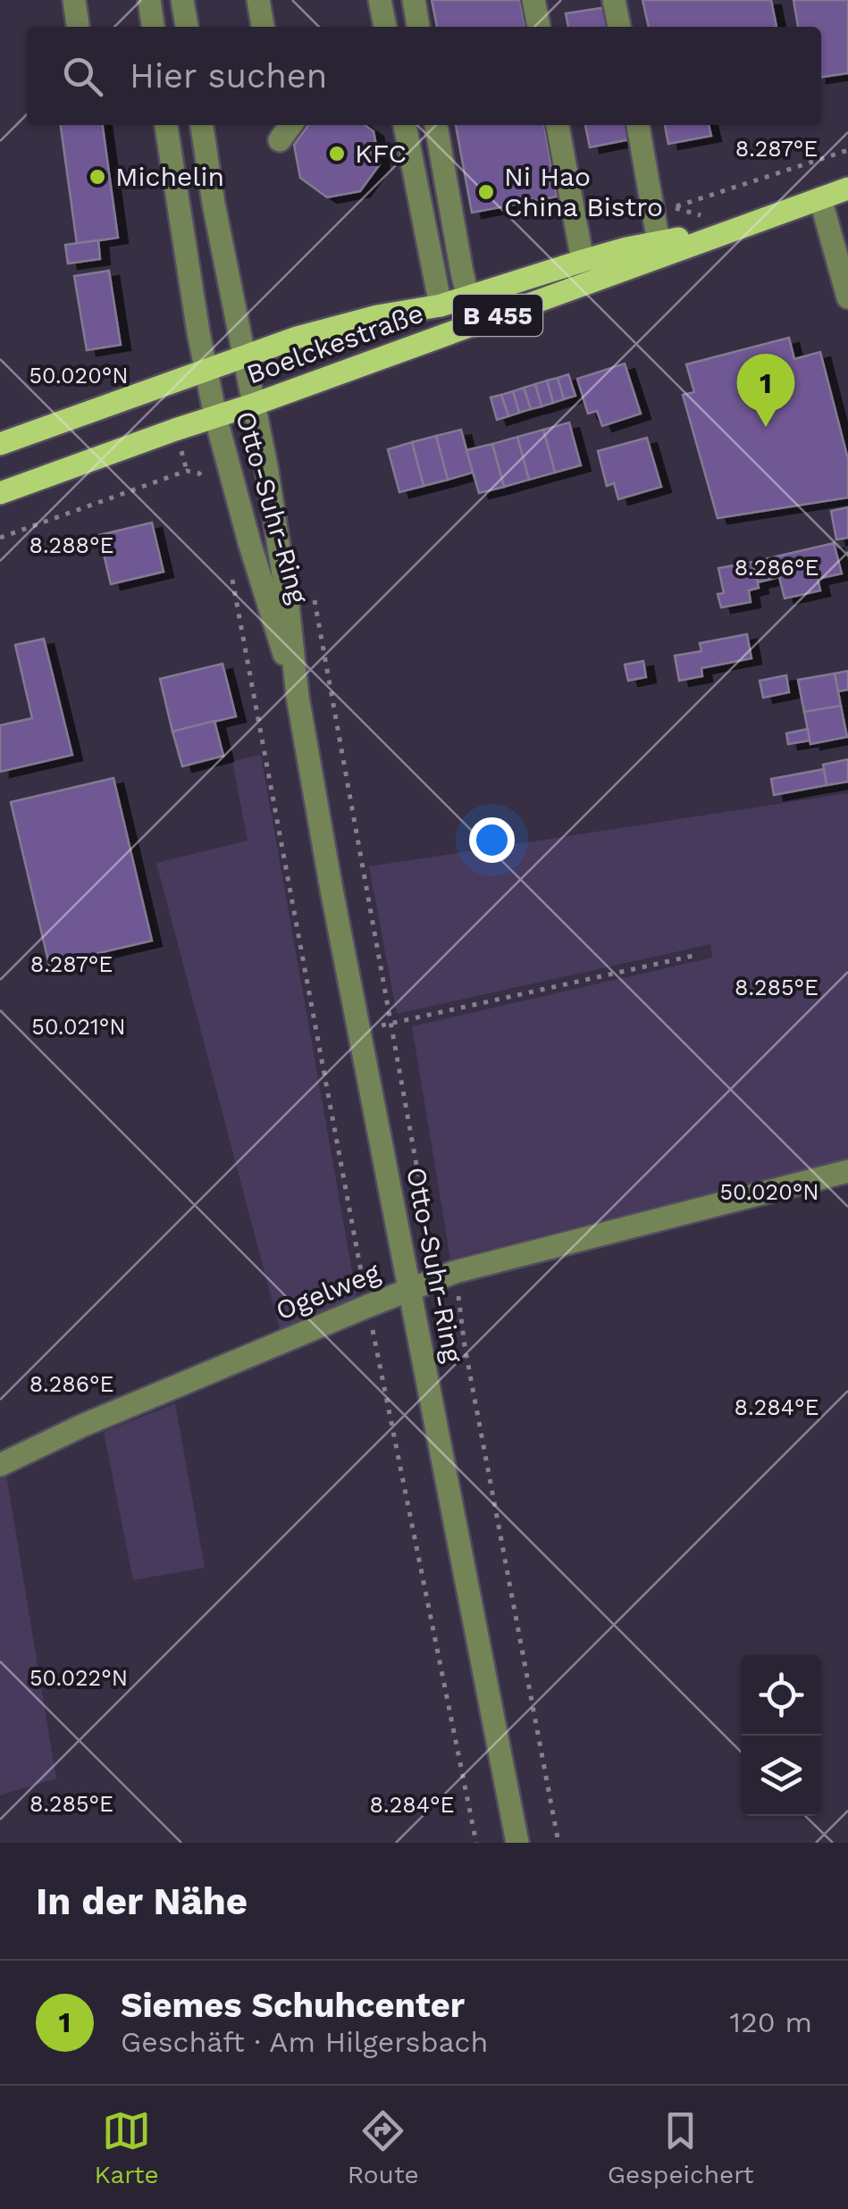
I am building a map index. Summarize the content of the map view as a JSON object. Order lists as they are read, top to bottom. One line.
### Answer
{"streets":{"main road":["B 455","Boelckestraße"],"street":["Otto-Suhr-Ring","Ogelweg"]},"crossings":[["Boelckestraße","Otto-Suhr-Ring"],["Otto-Suhr-Ring","Ogelweg"]],"places":["KFC","Michelin","Ni Hao China Bistro"],"page":{"search":"Hier suchen","pins":"1","heading":"In der Nähe","list":[{"mark":"1","name":"Siemes Schuhcenter","note":"Geschäft · Am Hilgersbach","value":"120 m"}],"nav":["Karte","Route","Gespeichert"]},"coordinates":["8.287°E","50.020°N","8.288°E","8.286°E","8.285°E","50.021°N","8.284°E","50.022°N"]}
